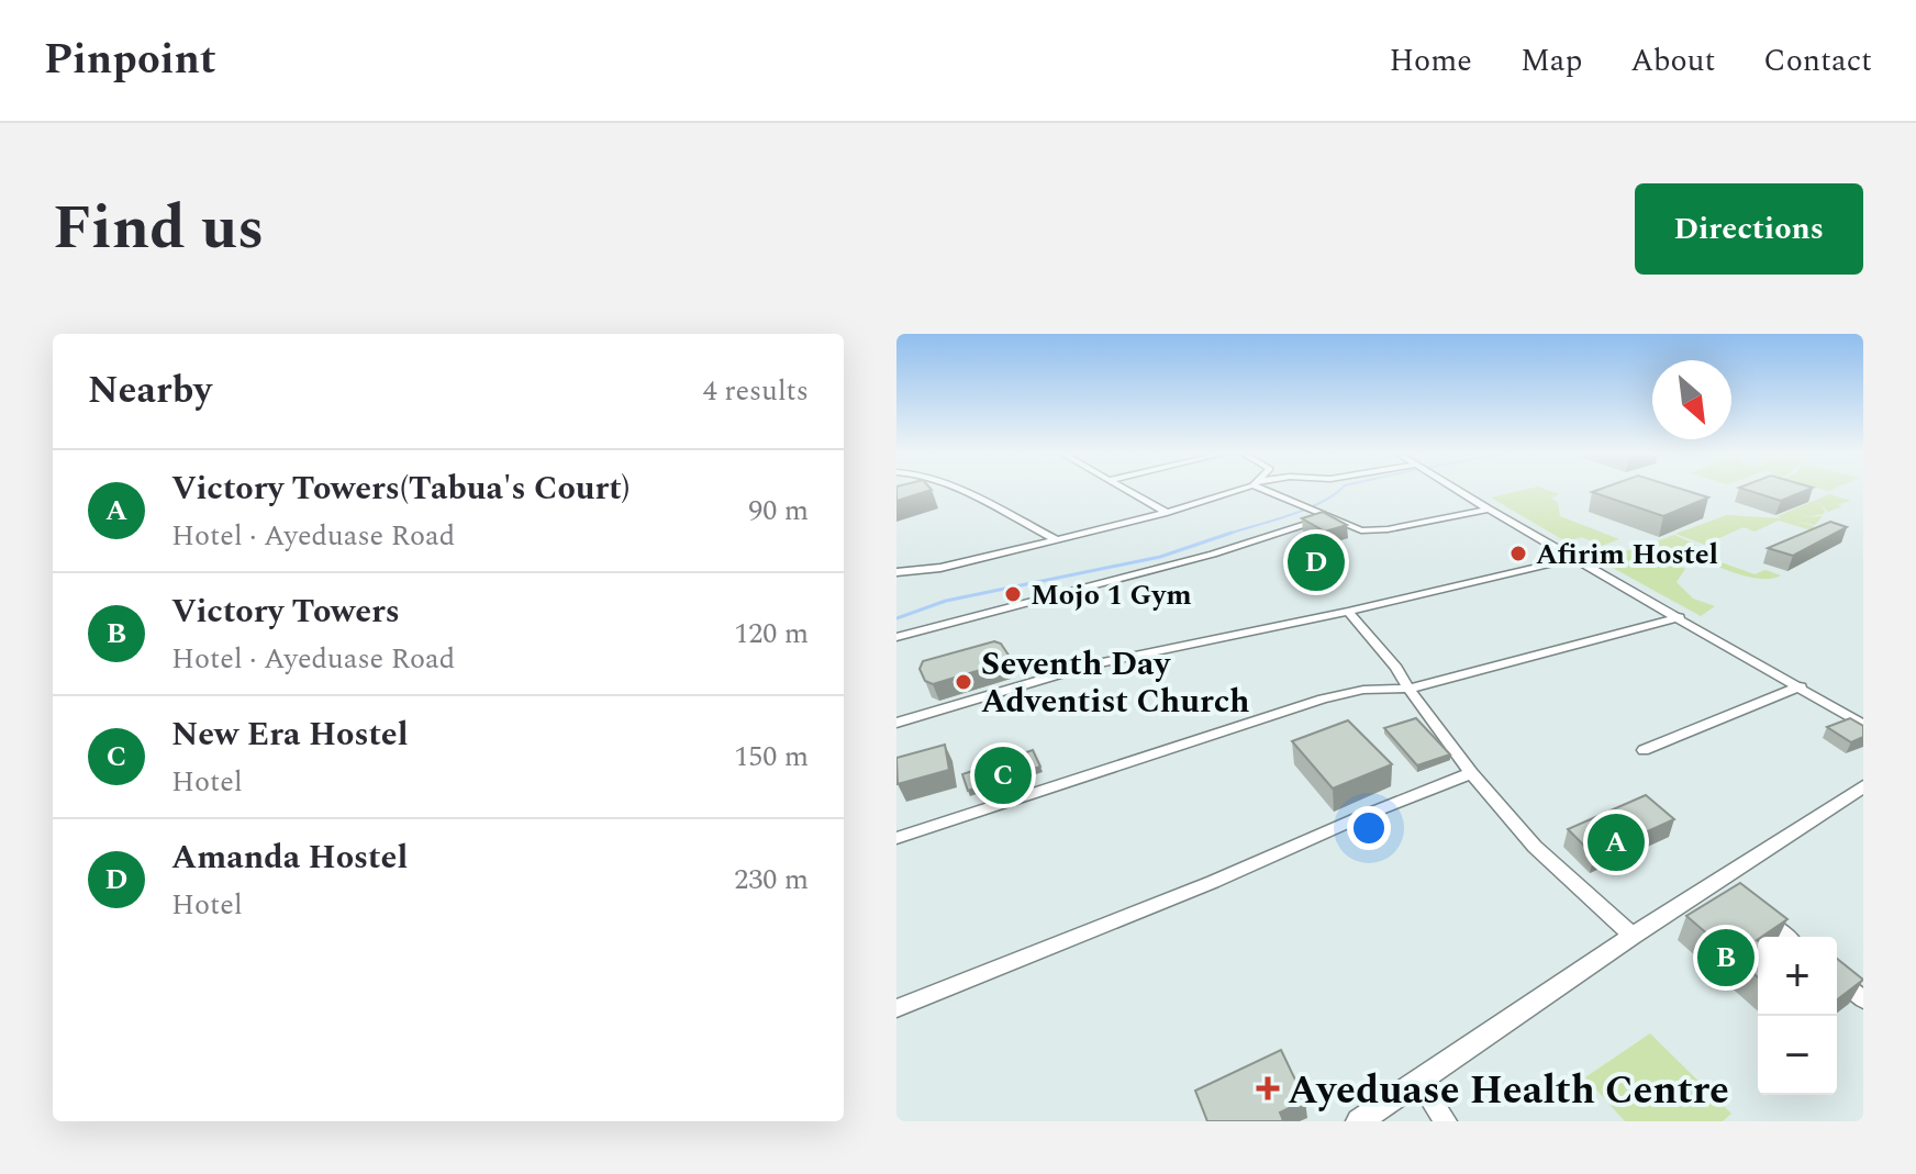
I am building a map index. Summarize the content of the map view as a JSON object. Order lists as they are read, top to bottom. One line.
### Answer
{"places":{"other":["Afirim Hostel","Mojo 1 Gym","Seventh Day Adventist Church"],"health":["Ayeduase Health Centre"]},"north":"bottom right","page":{"header":"Pinpoint","nav":["Home","Map","About","Contact"],"title":"Find us","buttons":"Directions","heading":["Nearby","4 results"],"list":[{"mark":"A","name":"Victory Towers(Tabua's Court)","note":"Hotel · Ayeduase Road","value":"90 m"},{"mark":"B","name":"Victory Towers","note":"Hotel · Ayeduase Road","value":"120 m"},{"mark":"C","name":"New Era Hostel","note":"Hotel","value":"150 m"},{"mark":"D","name":"Amanda Hostel","note":"Hotel","value":"230 m"}],"pins":["D","C","A","B"],"map_buttons":["+","−"]}}
